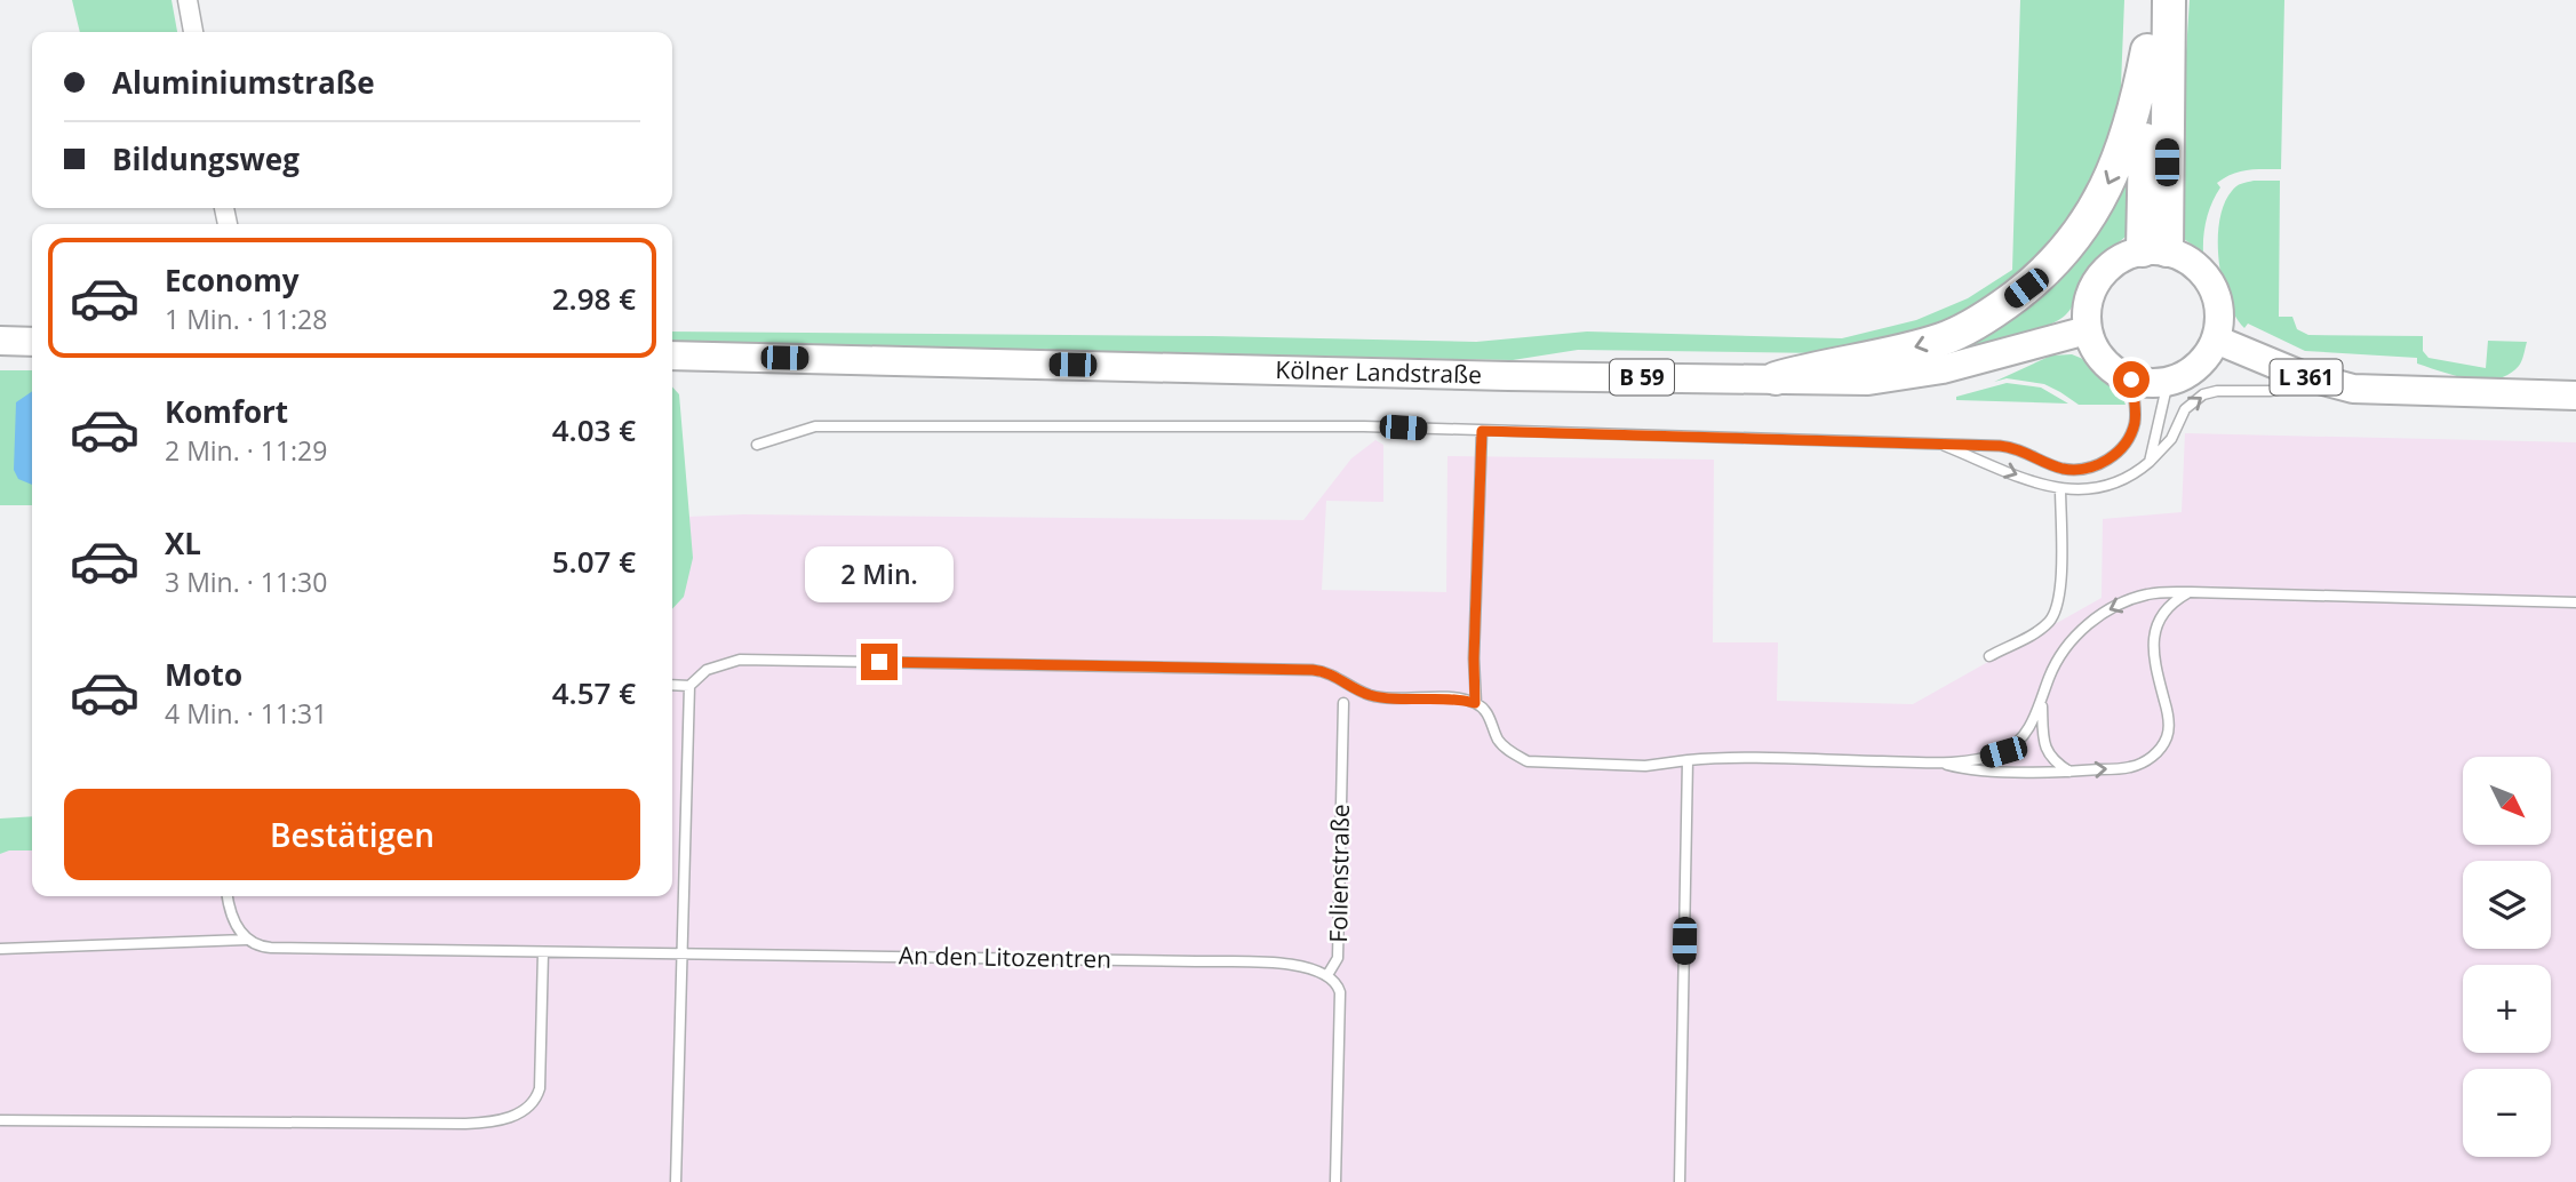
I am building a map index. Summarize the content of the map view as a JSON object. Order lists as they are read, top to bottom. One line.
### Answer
{"streets":{"main road":["Kölner Landstraße","B 59","L 361"],"lane":["Folienstraße","An den Litozentren"]},"crossings":[["Kölner Landstraße","L 361"],["Folienstraße","An den Litozentren"]],"north":"bottom right","page":{"banner":["Aluminiumstraße","Bildungsweg"],"list":[{"name":"Economy","note":"1 Min. · 11:28","value":"2.98 €"},{"name":"Komfort","note":"2 Min. · 11:29","value":"4.03 €"},{"name":"XL","note":"3 Min. · 11:30","value":"5.07 €"},{"name":"Moto","note":"4 Min. · 11:31","value":"4.57 €"}],"bubble":"2 Min.","map_buttons":["+","−"],"buttons":"Bestätigen"}}
